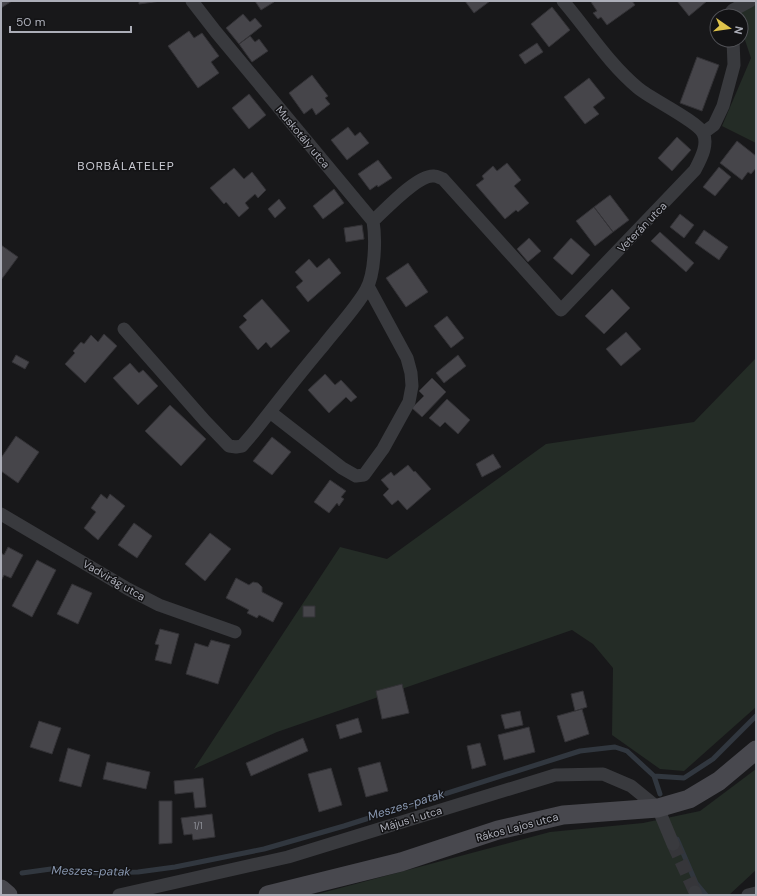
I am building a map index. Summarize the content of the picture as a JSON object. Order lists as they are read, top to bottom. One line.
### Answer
{"streets":{"street":["Muskotály utca","Veterán utca","Vadvirág utca","Május 1. utca","Rákos Lajos utca"]},"crossings":[["Muskotály utca","Veterán utca"],["Május 1. utca","Rákos Lajos utca"]],"districts":["BORBÁLATELEP"],"water":["Meszes-patak"],"house_numbers":["1/1"],"scale_bar":"50 m","north":"right"}
